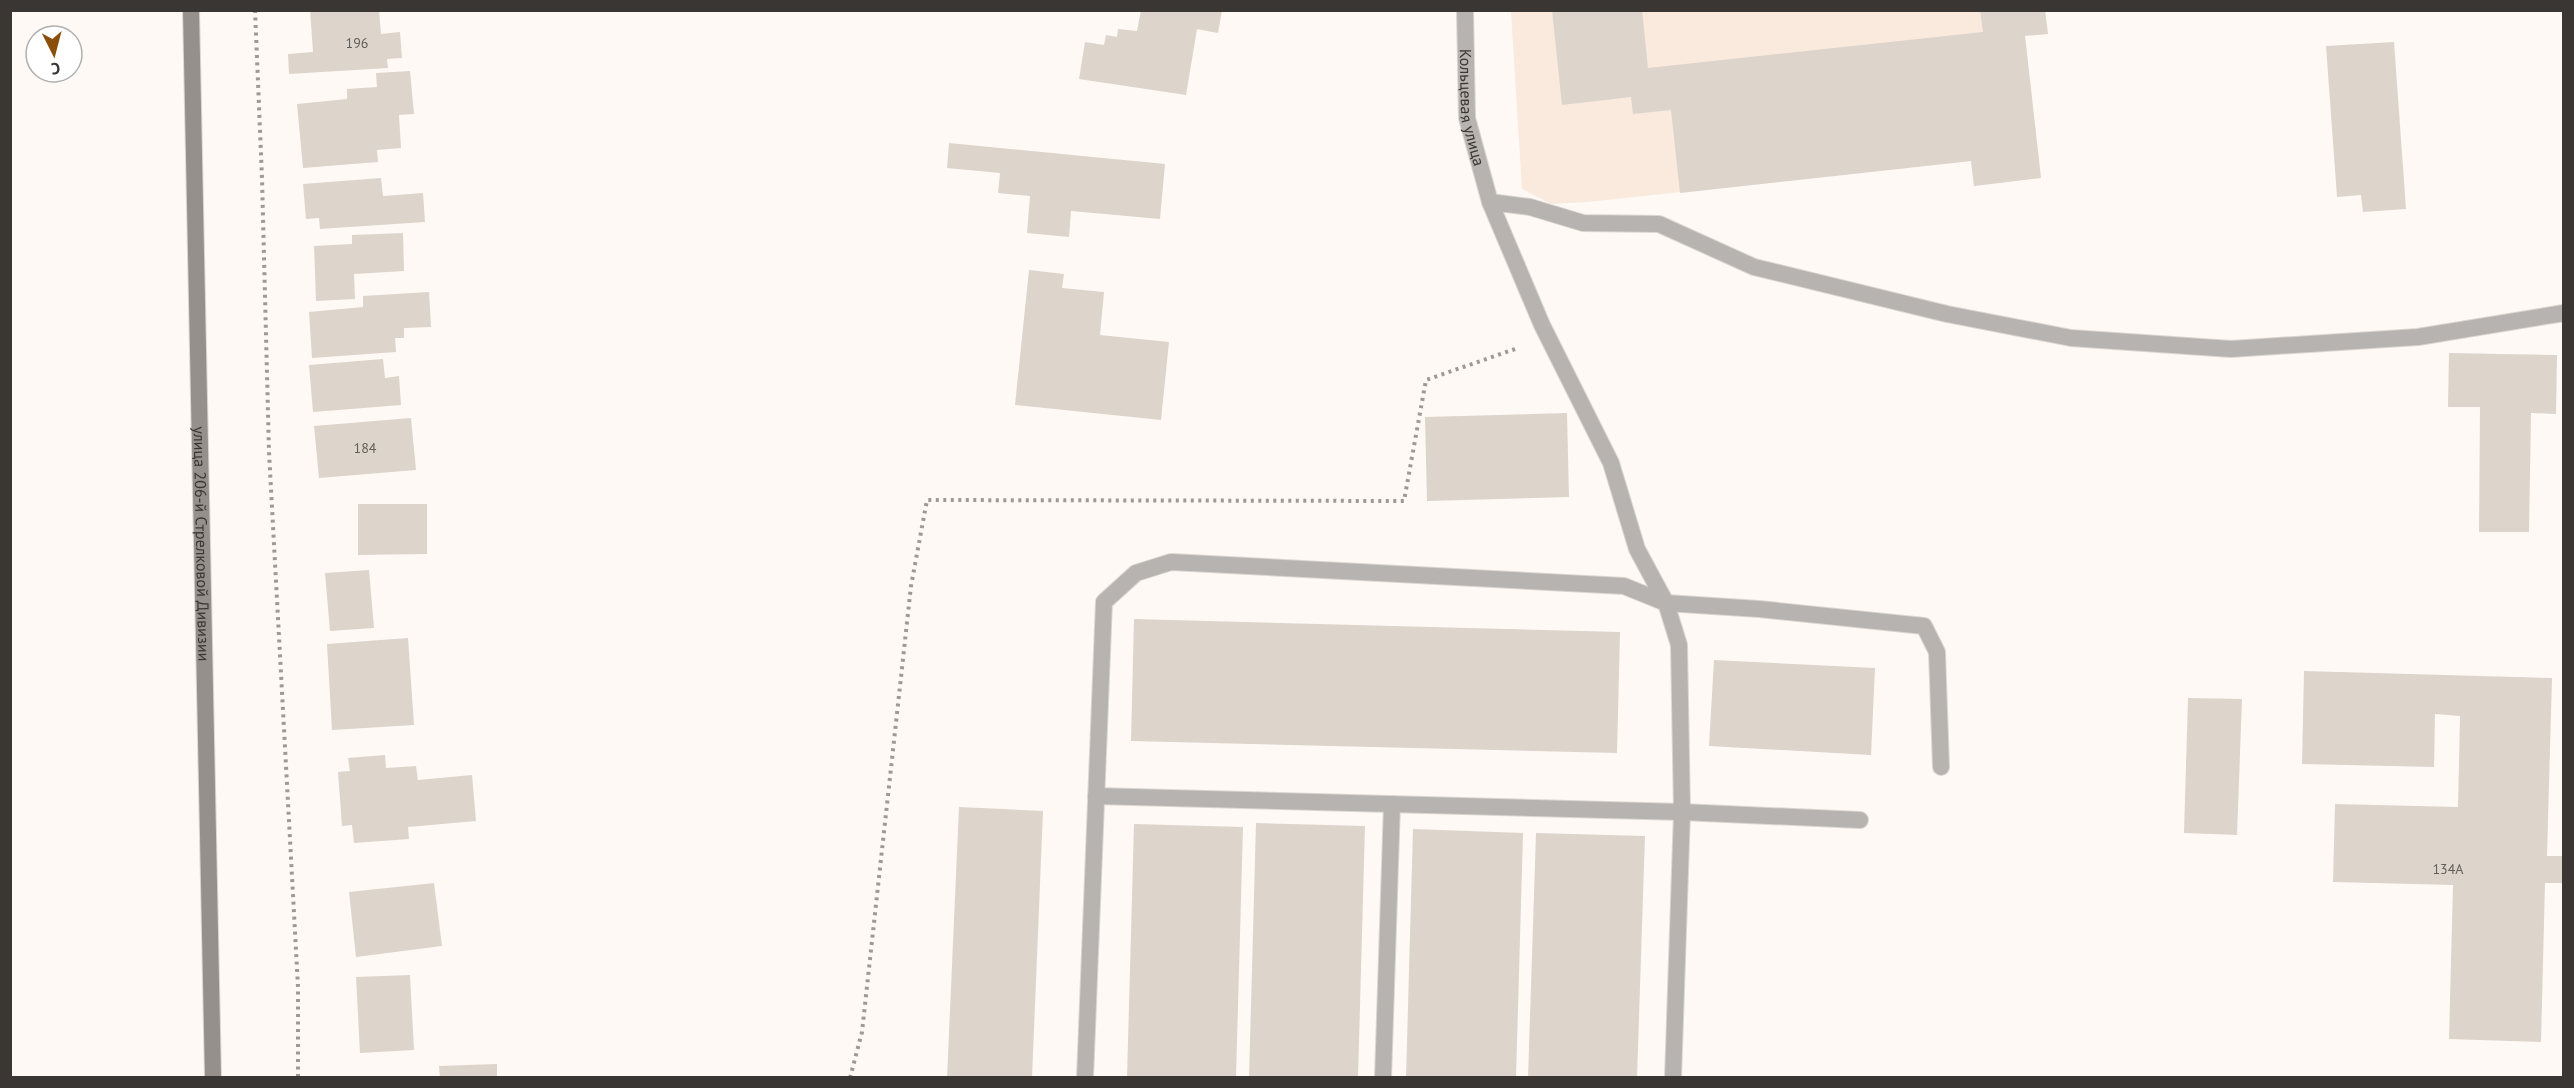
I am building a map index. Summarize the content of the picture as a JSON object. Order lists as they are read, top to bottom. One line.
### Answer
{"streets":{"main road":["улица 206-й Стрелковой Дивизии"],"street":["Кольцевая улица"]},"house_numbers":["196","184","134А"],"north":"bottom"}
